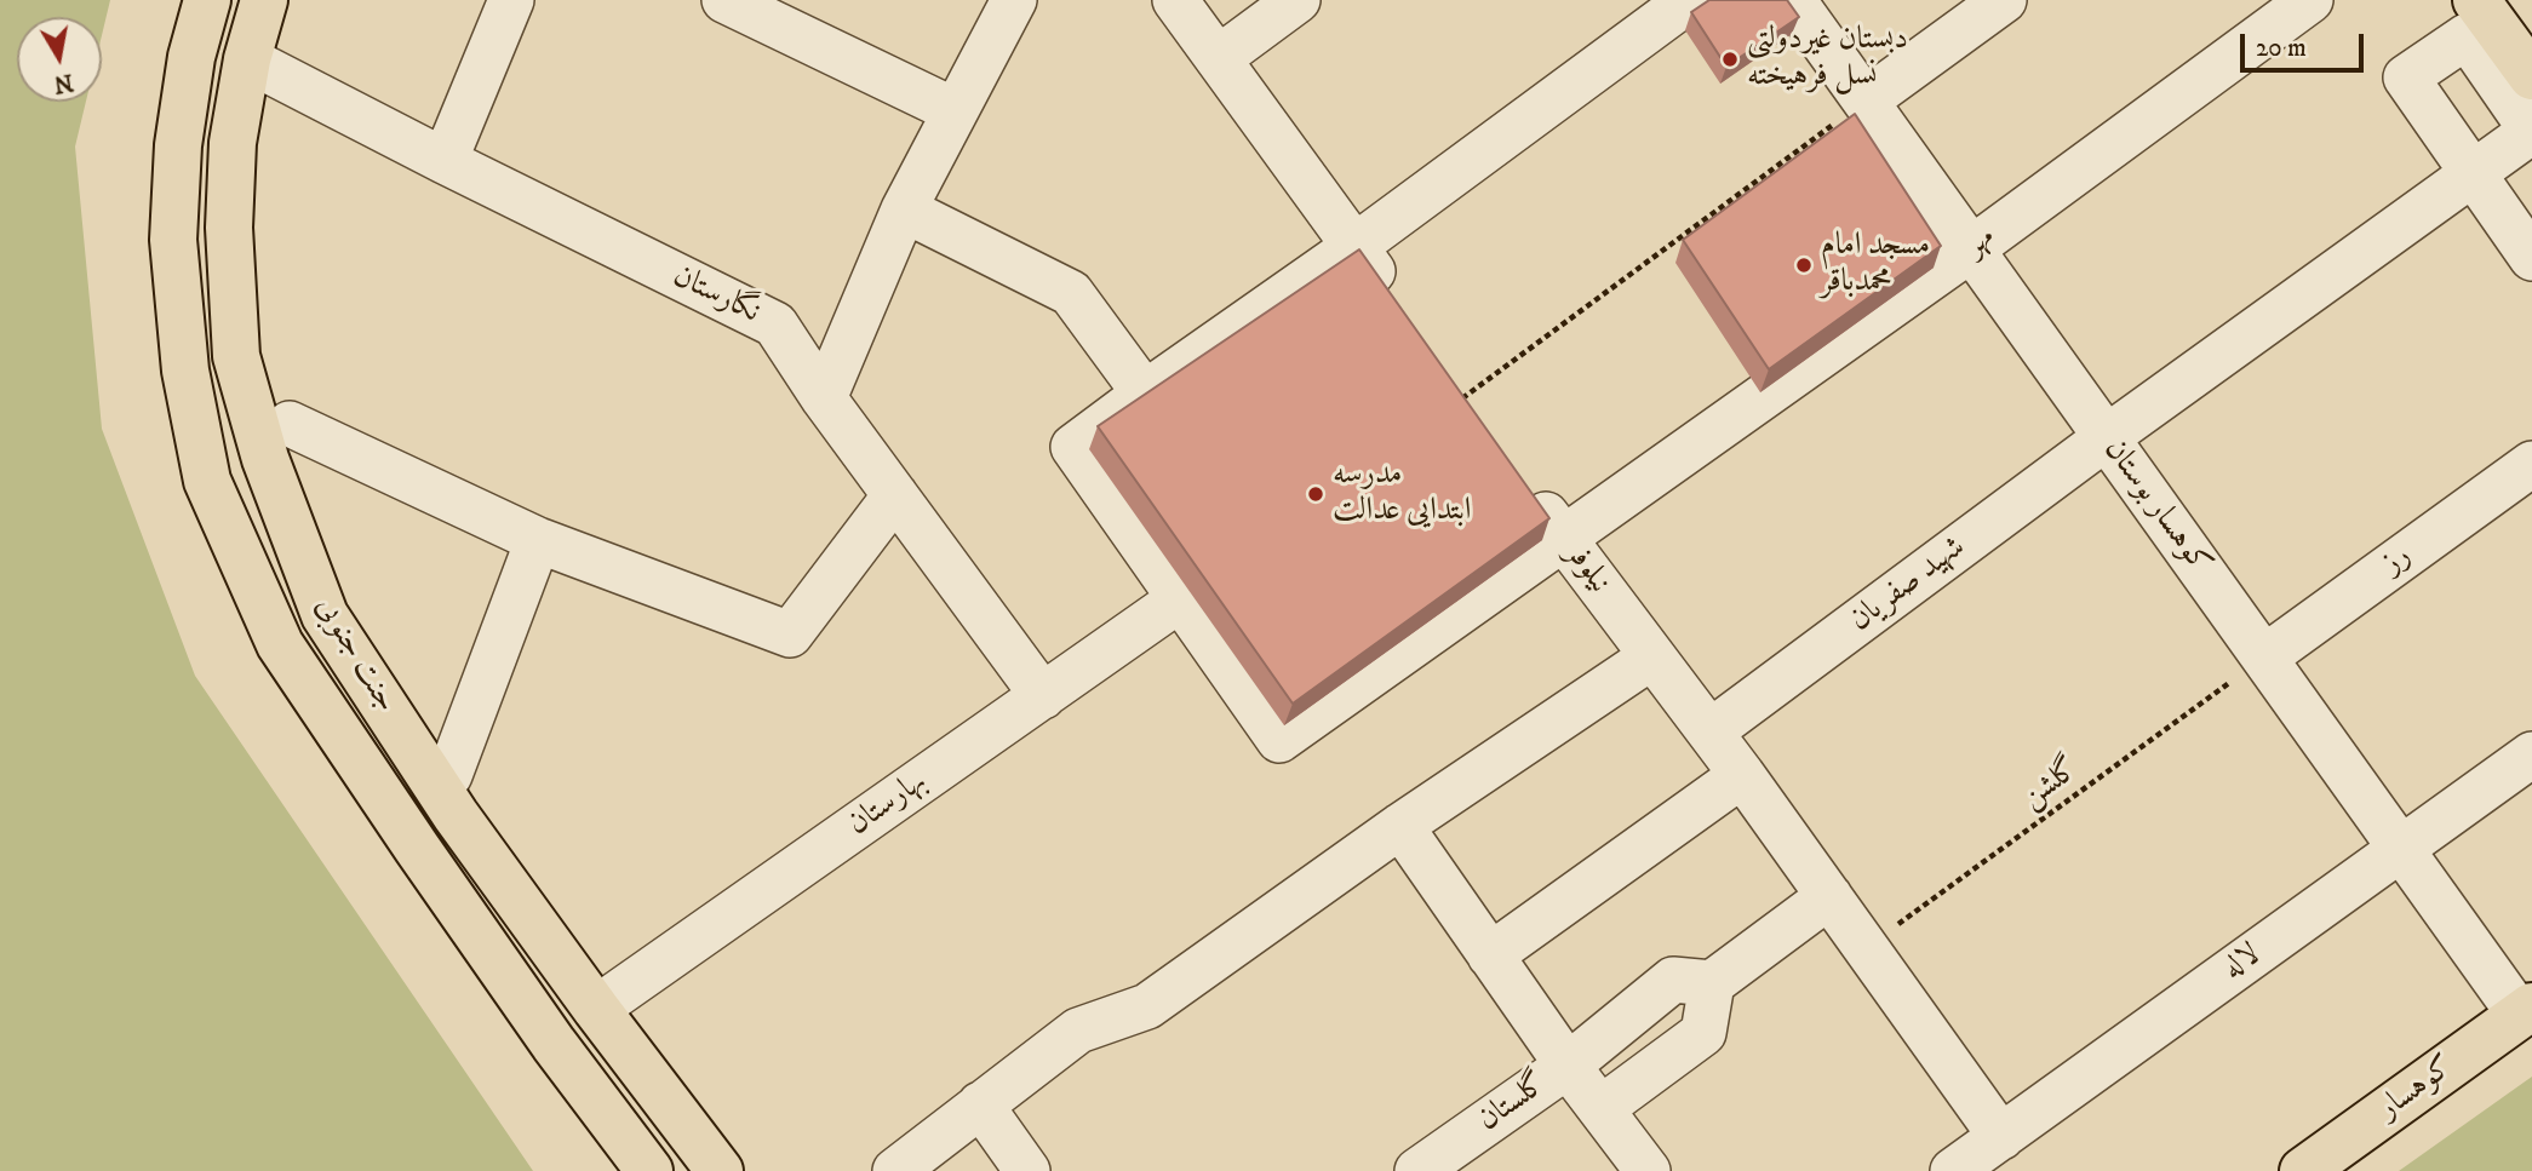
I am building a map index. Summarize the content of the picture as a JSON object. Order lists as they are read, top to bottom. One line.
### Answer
{"streets":{"main road":["جنت جنوبی","کوهسار"],"street":["مهر","نگارستان","کوهسار بوستان","رز","نیلوفر","شهید صفریان","بهارستان","لاله","گلستان"],"path":["گلشن"]},"crossings":[["مهر","کوهسار بوستان"],["مهر","نیلوفر"],["مهر","بهارستان"],["نگارستان","جنت جنوبی"],["نگارستان","بهارستان"],["کوهسار بوستان","رز"],["کوهسار بوستان","شهید صفریان"],["کوهسار بوستان","گلشن"],["کوهسار بوستان","لاله"],["کوهسار بوستان","کوهسار"],["رز","گلشن"],["نیلوفر","شهید صفریان"],["نیلوفر","گلشن"],["نیلوفر","لاله"],["جنت جنوبی","بهارستان"]],"places":["دبستان غیردولتی نسل فرهیخته","مسجد امام محمدباقر","مدرسه ابتدایی عدالت"],"scale_bar":"20 m","north":"bottom"}
